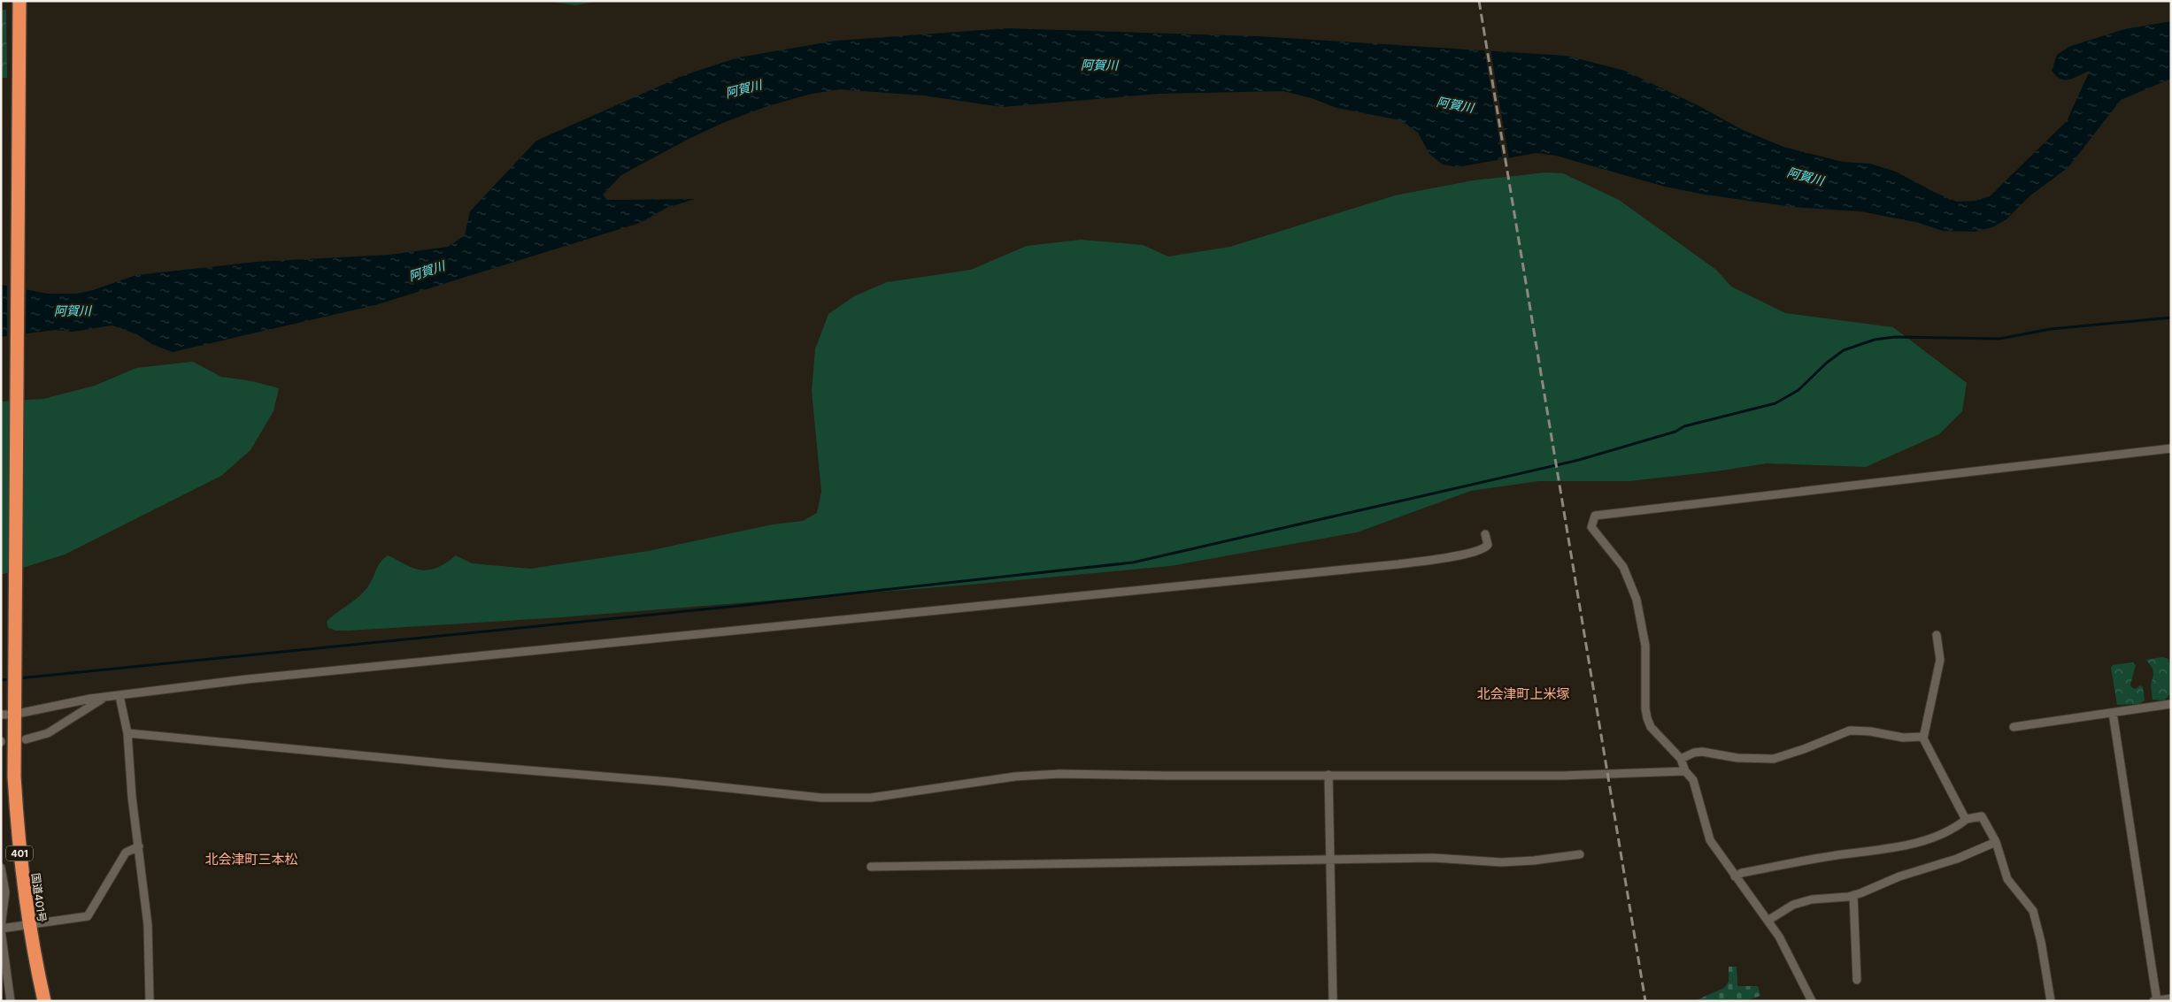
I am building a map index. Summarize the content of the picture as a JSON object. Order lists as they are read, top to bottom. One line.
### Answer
{"streets":{"highway":["401","国道401号"]},"districts":["北会津町上米塚","北会津町三本松"],"water":["阿賀川"]}
